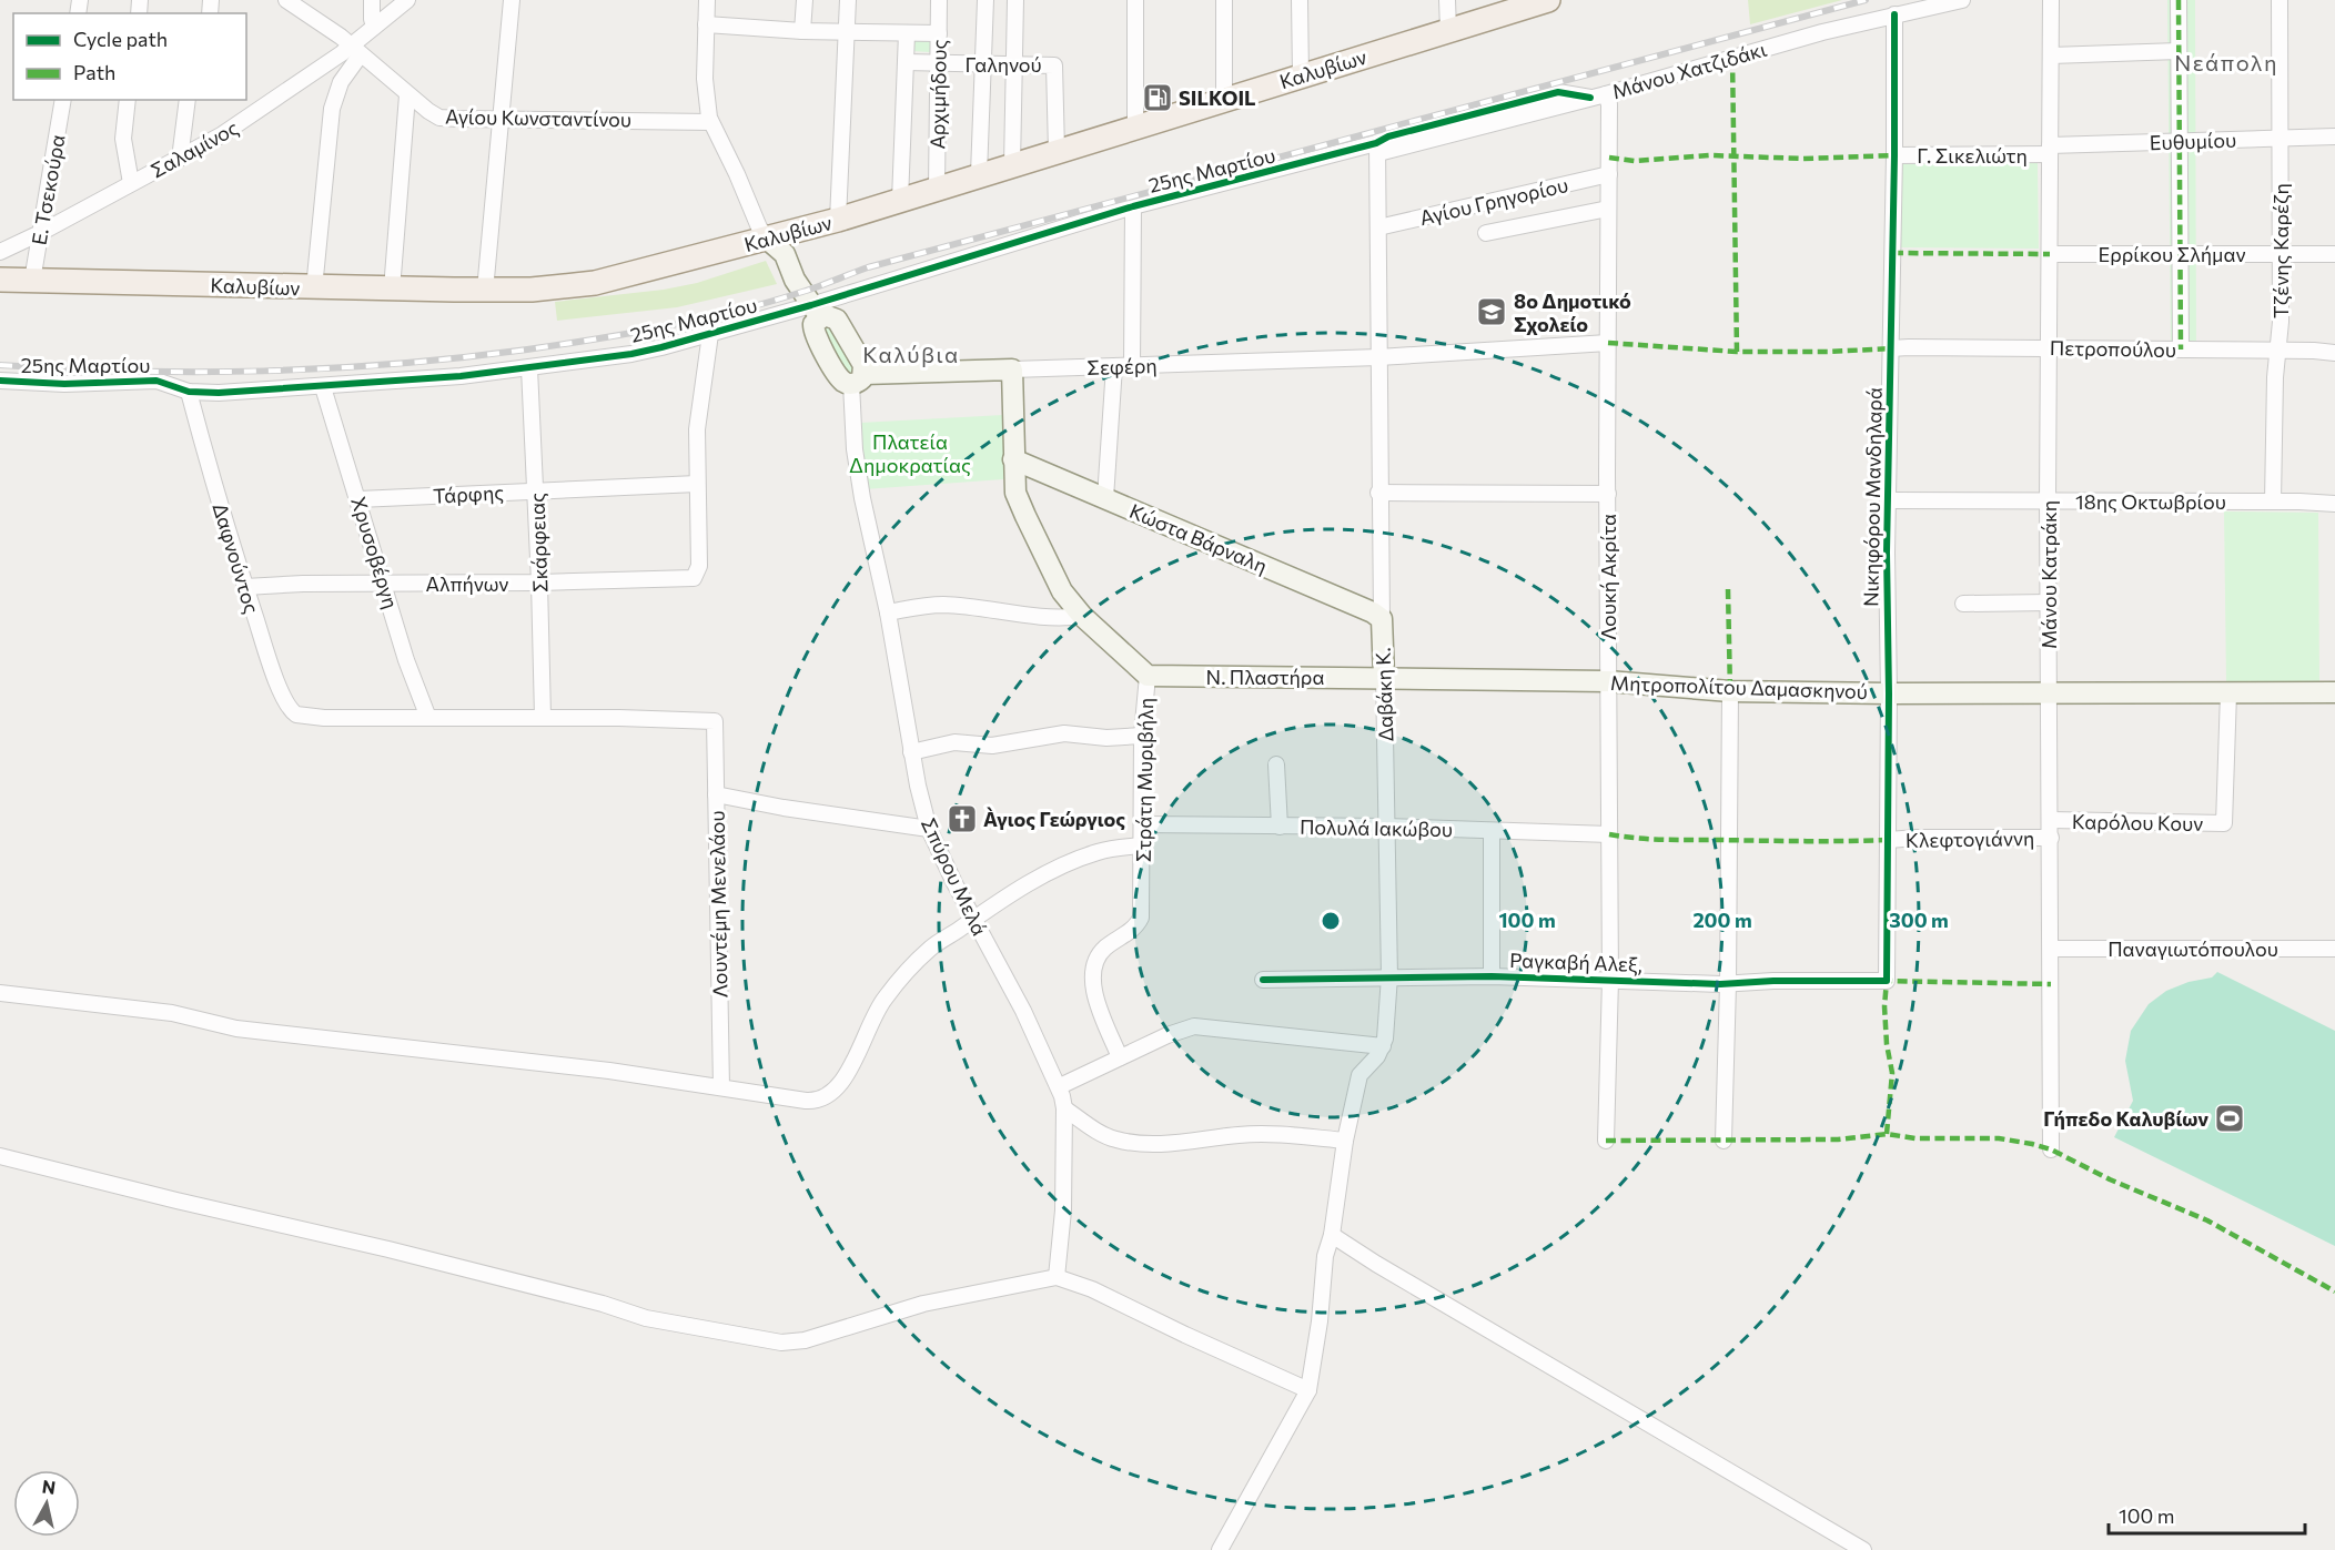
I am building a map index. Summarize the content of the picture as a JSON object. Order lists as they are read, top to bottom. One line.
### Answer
{"streets":{"main road":["Καλυβίων"],"street":["Γαληνού","Μάνου Χατζιδάκι","Αρχιμήδους","Αγίου Κωνσταντίνου","Ευθυμίου","Σαλαμίνος","Γ. Σικελιώτη","25ης Μαρτίου","Ε. Τσεκούρα","Αγίου Γρηγορίου","Τζένης Καρέζη","Ερρίκου Σλήμαν","Πετροπούλου","Σεφέρη","Τάρφης","Νικηφόρου Μανδηλαρά","18ης Οκτωβρίου","Κώστα Βάρναλη","Σκάρφειας","Χρυσοβέργη","Δαφνούντος","Μάνου Κατράκη","Λουκή Ακρίτα","Αλπήνων","Ν. Πλαστήρα","Μητροπολίτου Δαμασκηνού","Δαβάκη Κ.","Στράτη Μυριβήλη","Καρόλου Κουν","Πολυλά Ιακώβου","Κλεφτογιάννη","Σπύρου Μελά","Λουντέμη Μενελάου","Παναγιωτόπουλου","Ραγκαβή Αλεξ,"]},"crossings":[["Γαληνού","Καλυβίων"],["Γαληνού","Αρχιμήδους"],["Καλυβίων","Αρχιμήδους"],["Καλυβίων","Ε. Τσεκούρα"],["Μάνου Χατζιδάκι","25ης Μαρτίου"],["Μάνου Χατζιδάκι","Νικηφόρου Μανδηλαρά"],["Μάνου Χατζιδάκι","Λουκή Ακρίτα"],["Μάνου Χατζιδάκι","Δαβάκη Κ."],["Αγίου Κωνσταντίνου","Σαλαμίνος"],["Ευθυμίου","Γ. Σικελιώτη"],["Ευθυμίου","Τζένης Καρέζη"],["Ευθυμίου","Μάνου Κατράκη"],["Σαλαμίνος","Ε. Τσεκούρα"],["Γ. Σικελιώτη","Νικηφόρου Μανδηλαρά"],["Γ. Σικελιώτη","Μάνου Κατράκη"],["25ης Μαρτίου","Σκάρφειας"],["25ης Μαρτίου","Χρυσοβέργη"],["25ης Μαρτίου","Δαφνούντος"],["25ης Μαρτίου","Δαβάκη Κ."],["Αγίου Γρηγορίου","Λουκή Ακρίτα"],["Αγίου Γρηγορίου","Δαβάκη Κ."],["Τζένης Καρέζη","Ερρίκου Σλήμαν"],["Τζένης Καρέζη","Πετροπούλου"],["Τζένης Καρέζη","18ης Οκτωβρίου"],["Ερρίκου Σλήμαν","Μάνου Κατράκη"],["Πετροπούλου","Νικηφόρου Μανδηλαρά"],["Πετροπούλου","Μάνου Κατράκη"],["Σεφέρη","Λουκή Ακρίτα"],["Σεφέρη","Δαβάκη Κ."],["Σεφέρη","Στράτη Μυριβήλη"],["Σεφέρη","Σπύρου Μελά"],["Τάρφης","Σκάρφειας"],["Τάρφης","Χρυσοβέργη"],["Τάρφης","Αλπήνων"],["Νικηφόρου Μανδηλαρά","18ης Οκτωβρίου"],["Νικηφόρου Μανδηλαρά","Μητροπολίτου Δαμασκηνού"],["Νικηφόρου Μανδηλαρά","Κλεφτογιάννη"],["Νικηφόρου Μανδηλαρά","Ραγκαβή Αλεξ,"],["18ης Οκτωβρίου","Μάνου Κατράκη"],["Κώστα Βάρναλη","Δαβάκη Κ."],["Κώστα Βάρναλη","Στράτη Μυριβήλη"],["Σκάρφειας","Αλπήνων"],["Σκάρφειας","Λουντέμη Μενελάου"],["Χρυσοβέργη","Δαφνούντος"],["Χρυσοβέργη","Αλπήνων"],["Δαφνούντος","Αλπήνων"],["Μάνου Κατράκη","Μητροπολίτου Δαμασκηνού"],["Μάνου Κατράκη","Καρόλου Κουν"],["Μάνου Κατράκη","Κλεφτογιάννη"],["Μάνου Κατράκη","Παναγιωτόπουλου"],["Λουκή Ακρίτα","Μητροπολίτου Δαμασκηνού"],["Λουκή Ακρίτα","Πολυλά Ιακώβου"],["Λουκή Ακρίτα","Ραγκαβή Αλεξ,"],["Ν. Πλαστήρα","Μητροπολίτου Δαμασκηνού"],["Ν. Πλαστήρα","Δαβάκη Κ."],["Ν. Πλαστήρα","Στράτη Μυριβήλη"],["Μητροπολίτου Δαμασκηνού","Δαβάκη Κ."],["Μητροπολίτου Δαμασκηνού","Καρόλου Κουν"],["Δαβάκη Κ.","Πολυλά Ιακώβου"],["Δαβάκη Κ.","Ραγκαβή Αλεξ,"],["Στράτη Μυριβήλη","Πολυλά Ιακώβου"]],"districts":["Νεάπολη","Καλύβια"],"parks":["Πλατεία Δημοκρατίας"],"places":{"fuel station":["SILKOIL"],"school or university":["8ο Δημοτικό Σχολείο"],"church":["Ὰγιος Γεώργιος"],"sports":["Γήπεδο Καλυβίων"]},"legend":["Cycle path","Path"],"scale_bar":"100 m","north":"top","rings":["100 m","200 m","300 m"]}
